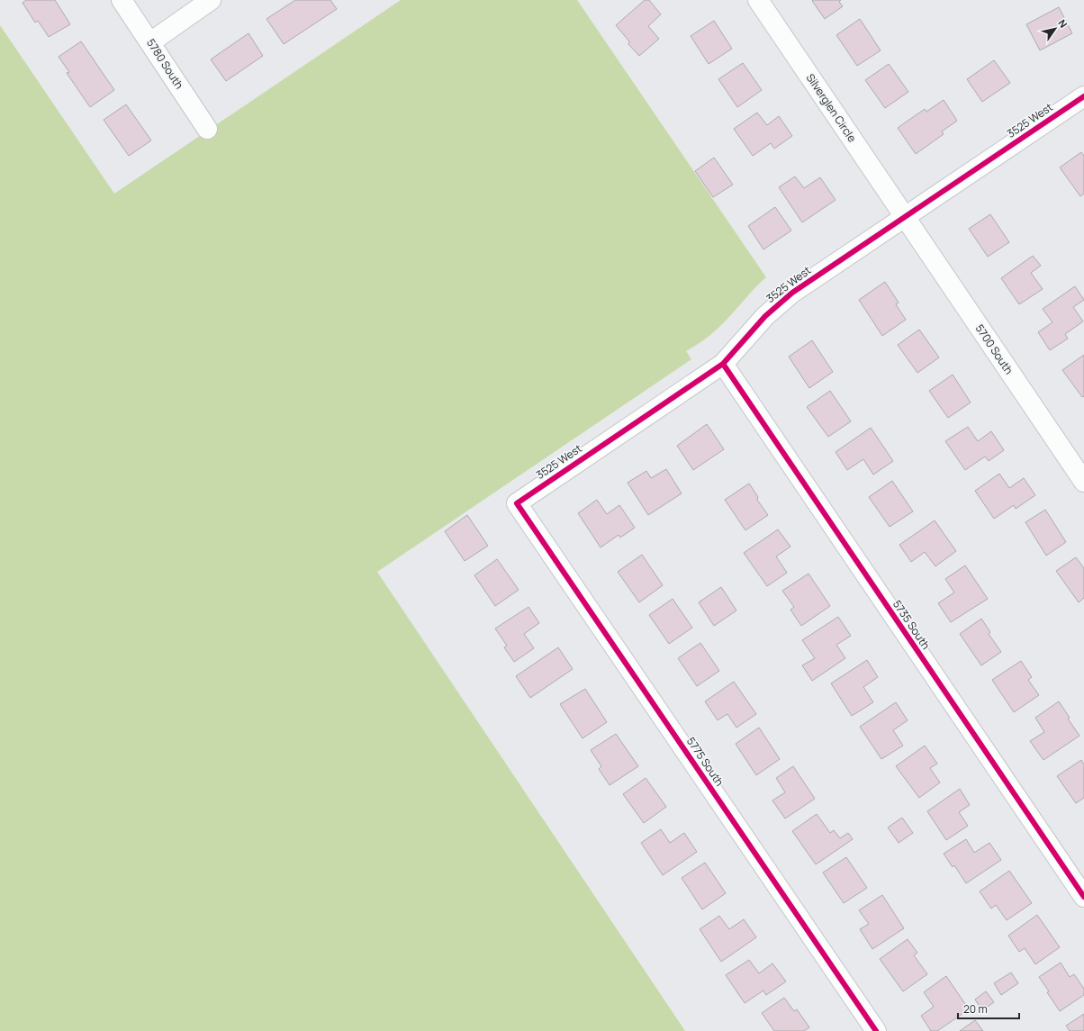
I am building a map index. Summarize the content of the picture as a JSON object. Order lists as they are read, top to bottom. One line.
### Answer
{"streets":{"street":["5780 South","Silverglen Circle","3525 West","5700 South","5735 South","5775 South"]},"crossings":[["Silverglen Circle","3525 West"],["Silverglen Circle","5700 South"],["3525 West","5700 South"],["3525 West","5735 South"],["3525 West","5775 South"]],"scale_bar":"20 m","north":"top right"}
